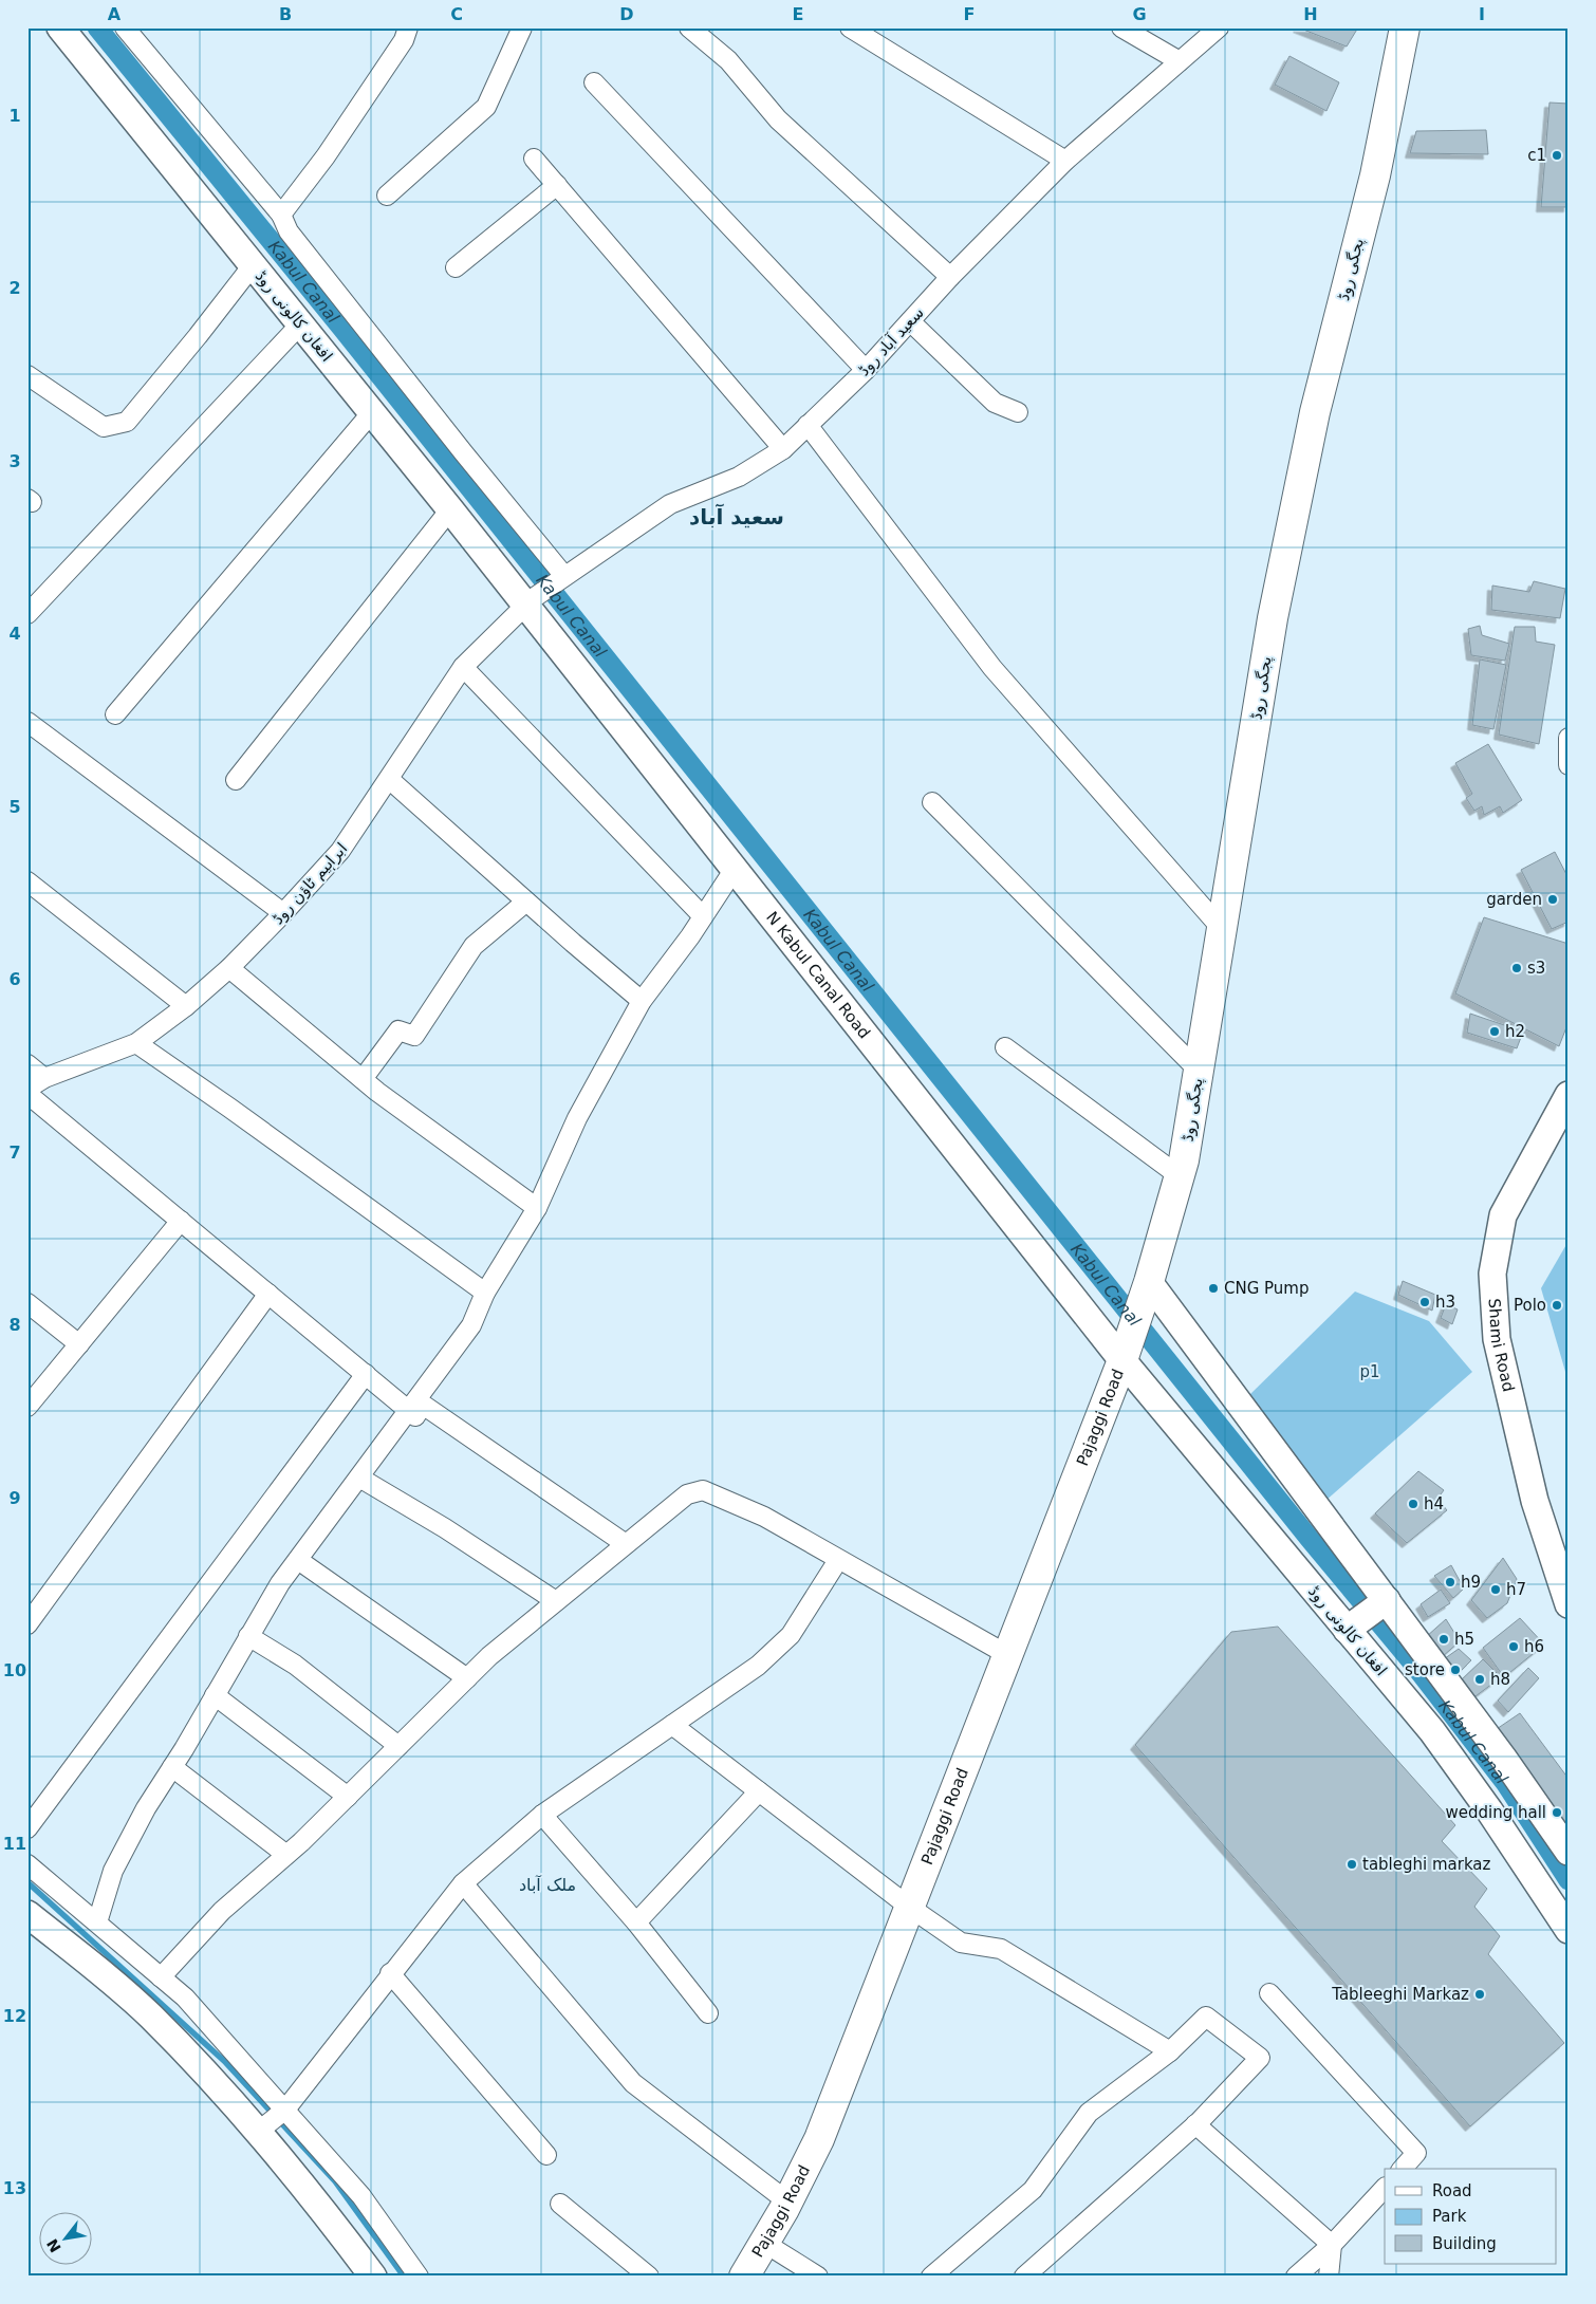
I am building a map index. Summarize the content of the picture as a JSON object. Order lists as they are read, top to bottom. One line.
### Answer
{"streets":{"main road":["پجگی روڈ","افغان کالونی روڈ","N Kabul Canal Road","Shami Road","Pajaggi Road"],"street":["سعید آباد روڈ","ابراہیم ٹاؤن روڈ"]},"crossings":[["پجگی روڈ","افغان کالونی روڈ"],["پجگی روڈ","N Kabul Canal Road"],["پجگی روڈ","Pajaggi Road"],["افغان کالونی روڈ","سعید آباد روڈ"],["افغان کالونی روڈ","ابراہیم ٹاؤن روڈ"],["افغان کالونی روڈ","N Kabul Canal Road"],["افغان کالونی روڈ","Pajaggi Road"],["سعید آباد روڈ","ابراہیم ٹاؤن روڈ"],["سعید آباد روڈ","N Kabul Canal Road"],["ابراہیم ٹاؤن روڈ","N Kabul Canal Road"],["N Kabul Canal Road","Pajaggi Road"]],"districts":["سعید آباد","ملک آباد"],"water":["Kabul Canal"],"parks":["p1"],"places":["c1","garden","s3","h2","CNG Pump","h3","Polo","h4","h9","h7","h5","h6","store","h8","wedding hall","tableghi markaz","Tableeghi Markaz"],"legend":["Road","Park","Building"],"north":"bottom left","grid":{"columns":["A","B","C","D","E","F","G","H","I"],"rows":["1","2","3","4","5","6","7","8","9","10","11","12","13"]}}
